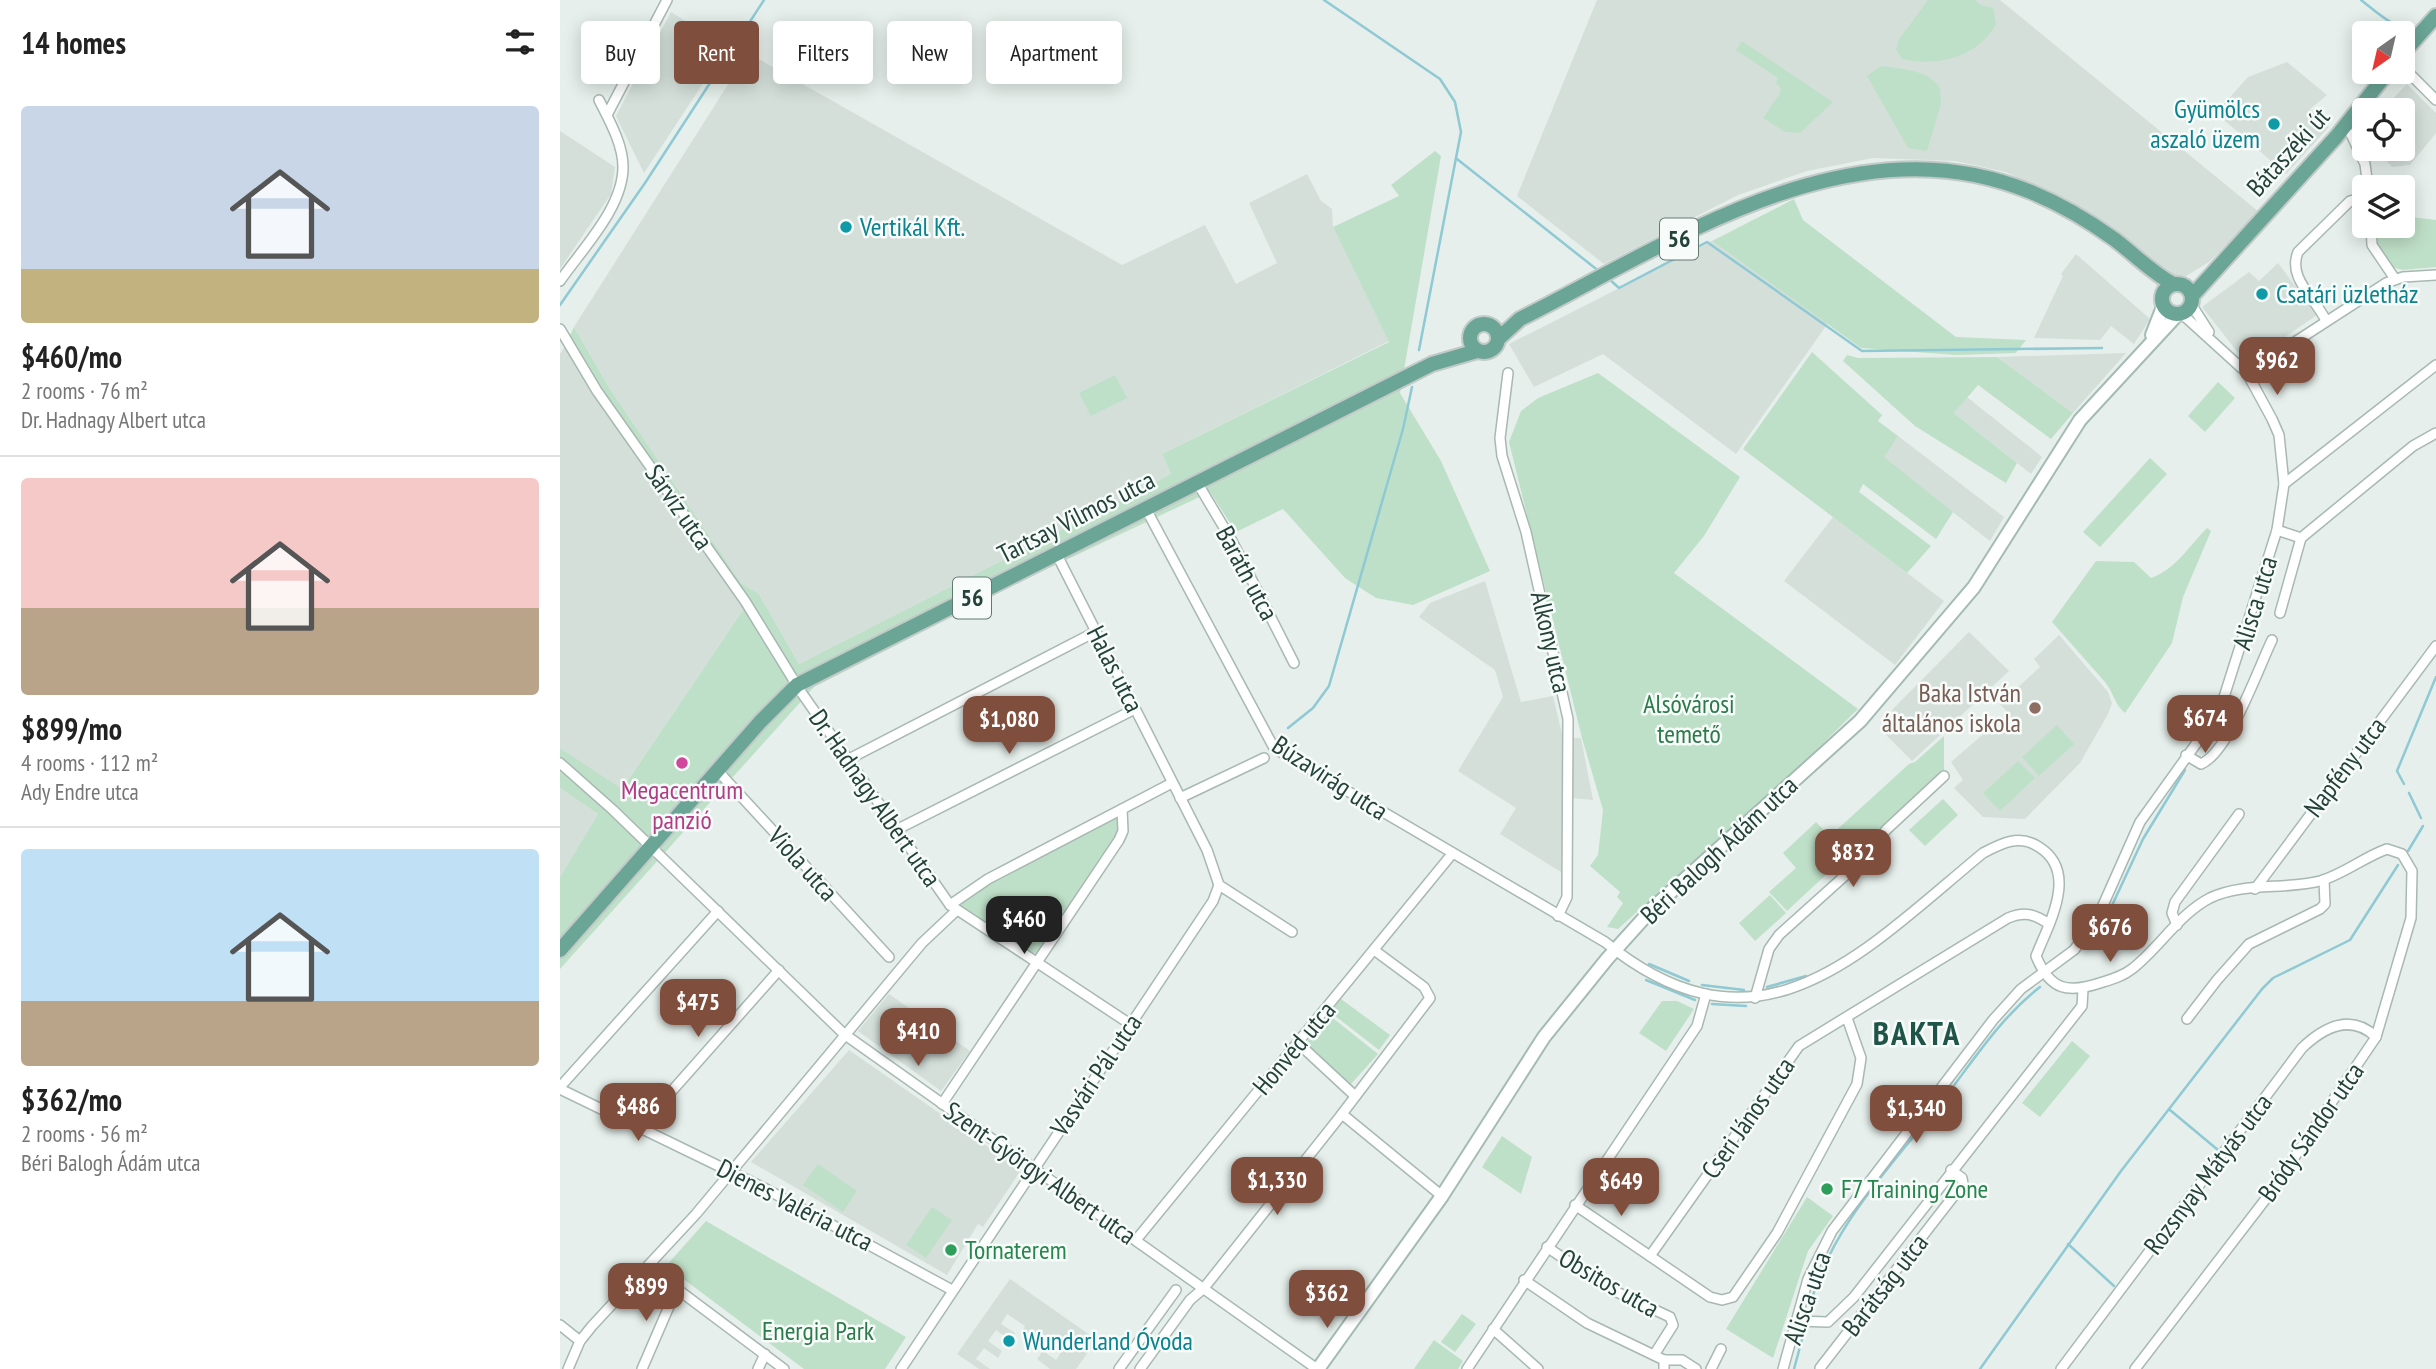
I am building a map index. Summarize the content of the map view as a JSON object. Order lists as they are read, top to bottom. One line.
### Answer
{"streets":{"main road":["Bátaszéki út","56","Tartsay Vilmos utca"],"street":["Sárvíz utca","Baráth utca","Alisca utca","Alkony utca","Halas utca","Napfény utca","Búzavirág utca","Dr. Hadnagy Albert utca","Béri Balogh Ádám utca","Viola utca","Honvéd utca","Vasvári Pál utca","Cseri János utca","Bródy Sándor utca","Szent-Györgyi Albert utca","Rozsnyay Mátyás utca","Dienes Valéria utca","Obsitos utca","Barátság utca"]},"crossings":[["56","Tartsay Vilmos utca"],["56","Alisca utca"],["56","Béri Balogh Ádám utca"],["Sárvíz utca","Tartsay Vilmos utca"],["Sárvíz utca","Dr. Hadnagy Albert utca"],["Tartsay Vilmos utca","Baráth utca"],["Tartsay Vilmos utca","Halas utca"],["Tartsay Vilmos utca","Búzavirág utca"],["Tartsay Vilmos utca","Dr. Hadnagy Albert utca"],["Tartsay Vilmos utca","Viola utca"],["Tartsay Vilmos utca","Szent-Györgyi Albert utca"],["Alisca utca","Búzavirág utca"],["Alisca utca","Béri Balogh Ádám utca"],["Alisca utca","Barátság utca"],["Alkony utca","Búzavirág utca"],["Halas utca","Vasvári Pál utca"],["Búzavirág utca","Béri Balogh Ádám utca"],["Búzavirág utca","Honvéd utca"],["Búzavirág utca","Cseri János utca"],["Dr. Hadnagy Albert utca","Vasvári Pál utca"],["Béri Balogh Ádám utca","Szent-Györgyi Albert utca"],["Honvéd utca","Szent-Györgyi Albert utca"],["Vasvári Pál utca","Szent-Györgyi Albert utca"],["Vasvári Pál utca","Dienes Valéria utca"],["Bródy Sándor utca","Rozsnyay Mátyás utca"]],"districts":["BAKTA"],"parks":["Alsóvárosi temető","Energia Park"],"places":["Gyümölcs aszaló üzem","Vertikál Kft.","Csatári üzletház","Baka István általános iskola","Megacentrum panzió","F7 Training Zone","Tornaterem","Wunderland Óvoda"],"north":"bottom left","page":{"heading":"14 homes","chip":["Buy","Rent","Filters","New","Apartment"],"list":[{"name":"$460/mo","note":"2 rooms · 76 m² · Dr. Hadnagy Albert utca"},{"name":"$899/mo","note":"4 rooms · 112 m² · Ady Endre utca"},{"name":"$362/mo","note":"2 rooms · 56 m² · Béri Balogh Ádám utca"}],"price":["$962","$674","$1,080","$832","$460","$676","$475","$410","$486","$1,340","$1,330","$649","$899","$362"]}}
